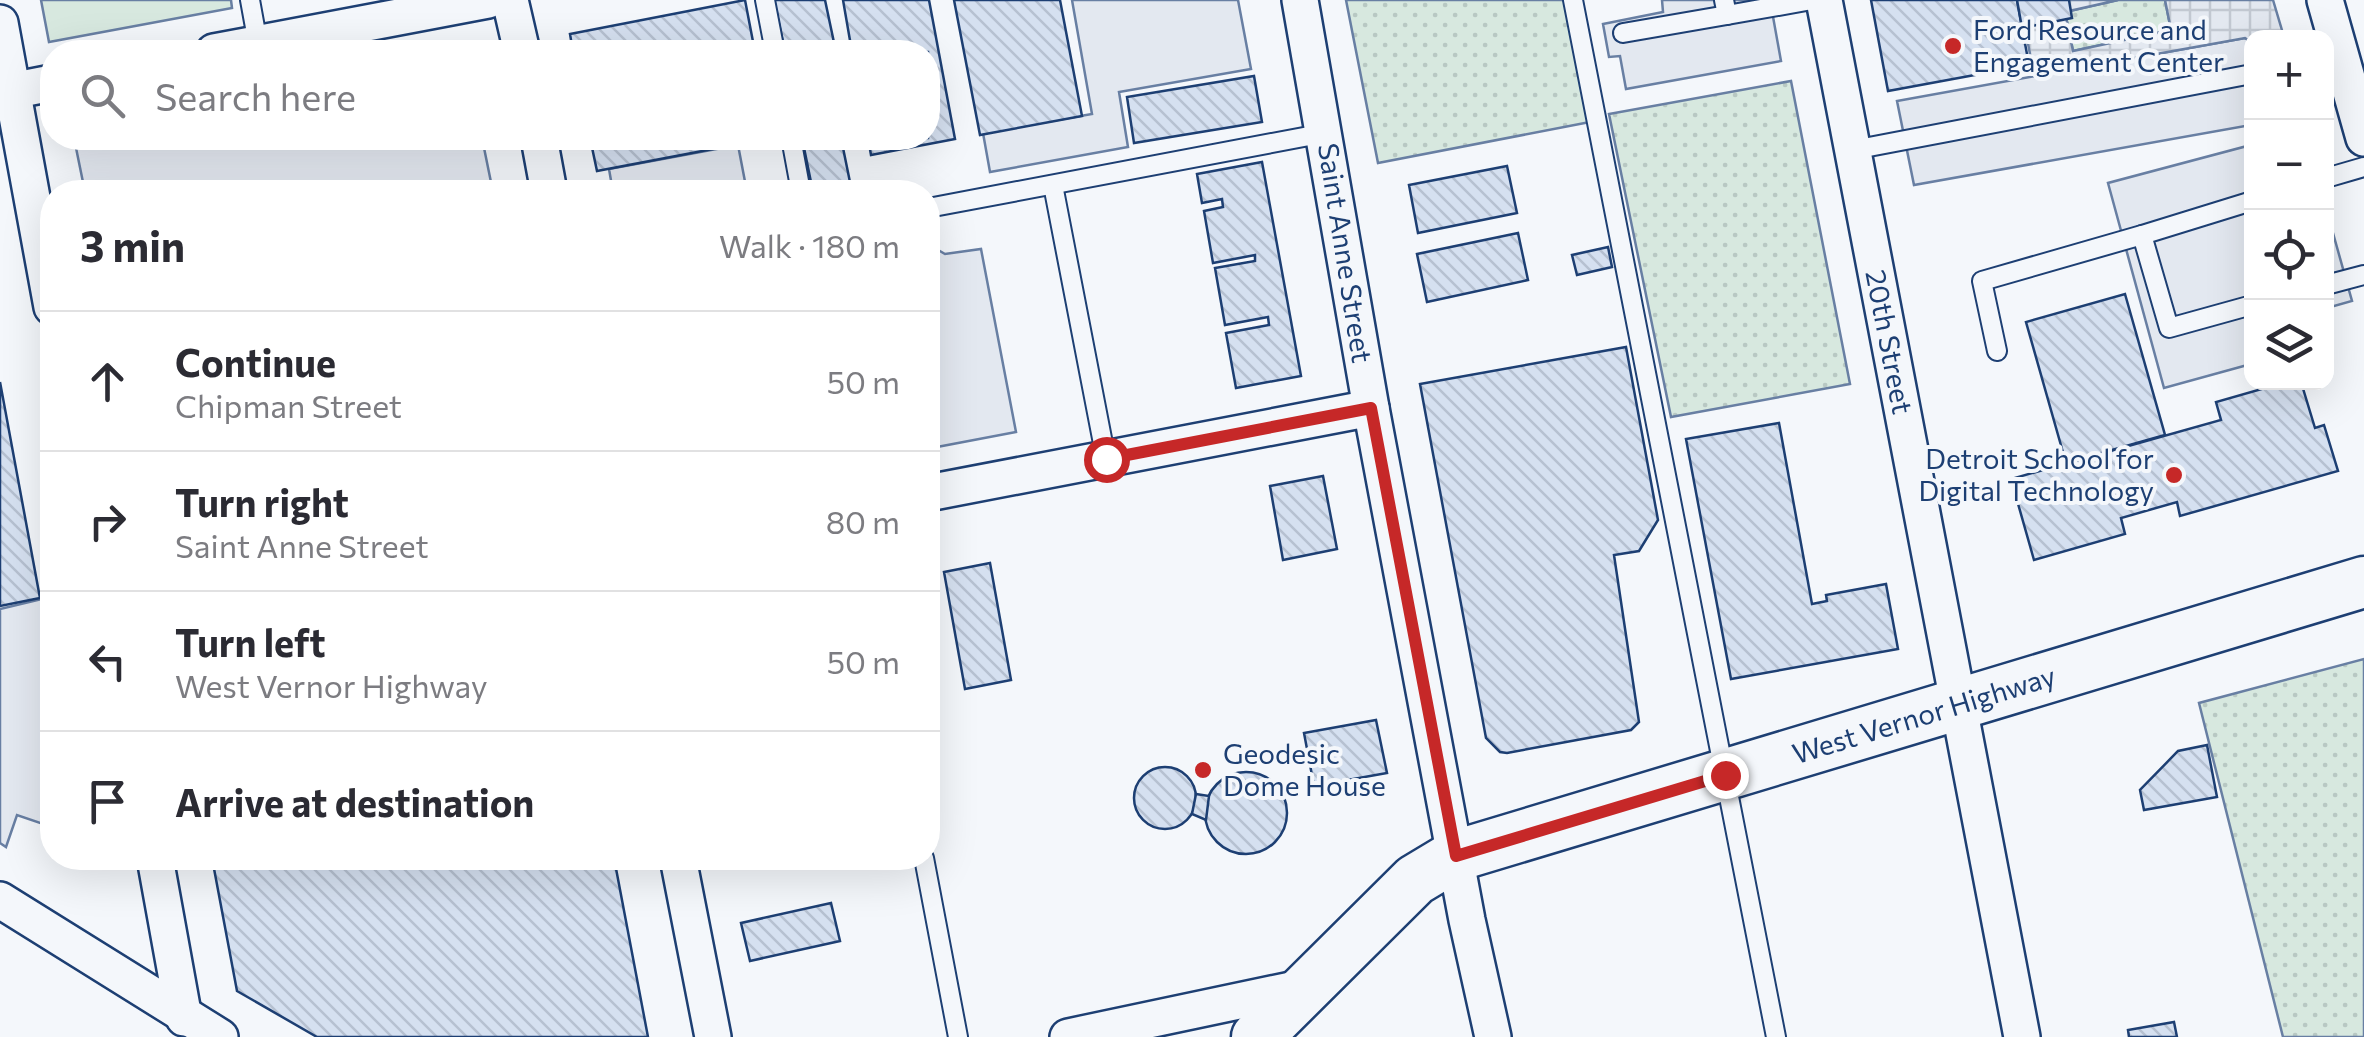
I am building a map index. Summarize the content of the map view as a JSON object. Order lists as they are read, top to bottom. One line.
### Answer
{"streets":{"street":["Saint Anne Street","20th Street","West Vernor Highway"]},"crossings":[["Saint Anne Street","West Vernor Highway"],["20th Street","West Vernor Highway"]],"places":["Ford Resource and Engagement Center","Detroit School for Digital Technology","Geodesic Dome House"],"page":{"map_buttons":["+","−"],"search":"Search here","heading":["3 min","Walk · 180 m"],"list":[["Continue","Chipman Street","50 m"],["Turn right","Saint Anne Street","80 m"],["Turn left","West Vernor Highway","50 m"],"Arrive at destination"]}}
